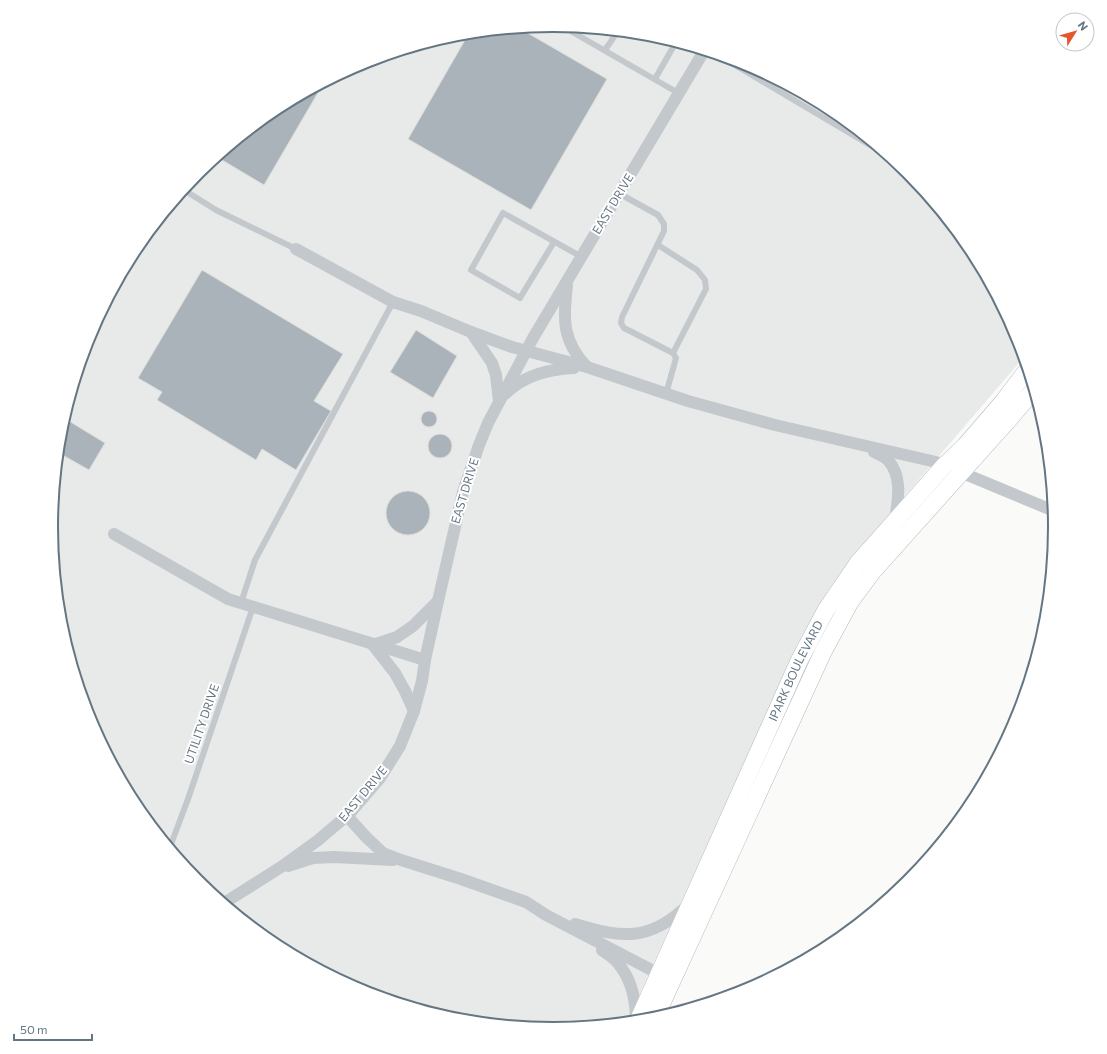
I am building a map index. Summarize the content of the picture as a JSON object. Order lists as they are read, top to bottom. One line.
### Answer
{"streets":{"main road":["IPARK BOULEVARD"],"street":["EAST DRIVE"],"lane":["UTILITY DRIVE"]},"scale_bar":"50 m","north":"top right"}
